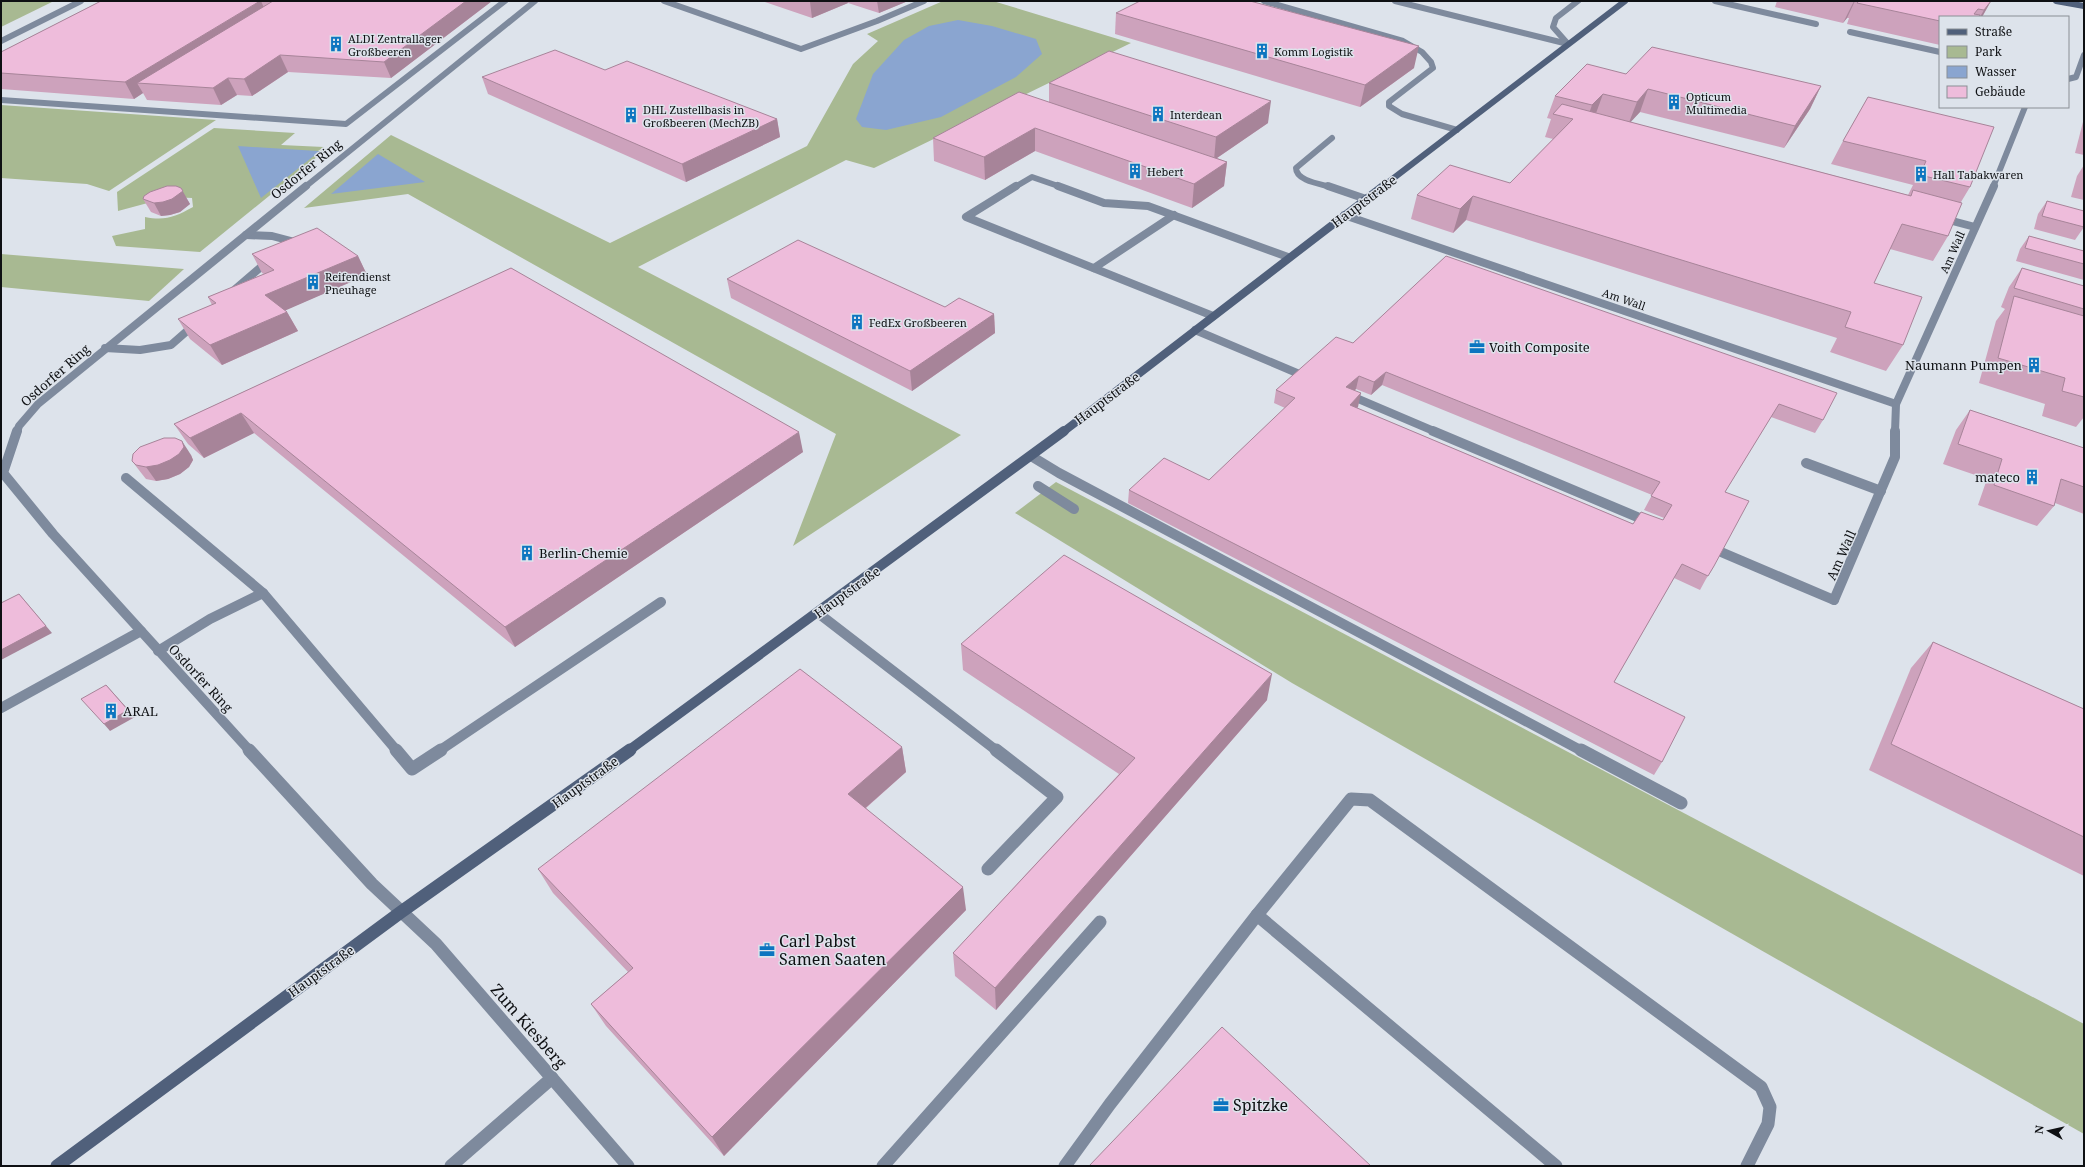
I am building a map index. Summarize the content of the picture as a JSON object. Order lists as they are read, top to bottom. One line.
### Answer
{"streets":{"street":["Osdorfer Ring","Hauptstraße","Am Wall","Zum Kiesberg"]},"crossings":[["Osdorfer Ring","Hauptstraße"],["Osdorfer Ring","Zum Kiesberg"],["Hauptstraße","Am Wall"],["Hauptstraße","Zum Kiesberg"]],"places":{"building":["ALDI Zentrallager Großbeeren","Komm Logistik","Opticum Multimedia","Interdean","DHL Zustellbasis in Großbeeren (MechZB)","Hebert","Hall Tabakwaren","Reifendienst Pneuhage","FedEx Großbeeren","Naumann Pumpen","mateco","Berlin-Chemie","ARAL"],"office":["Voith Composite","Carl Pabst Samen Saaten","Spitzke"]},"legend":["Straße","Park","Wasser","Gebäude"],"north":"left"}
